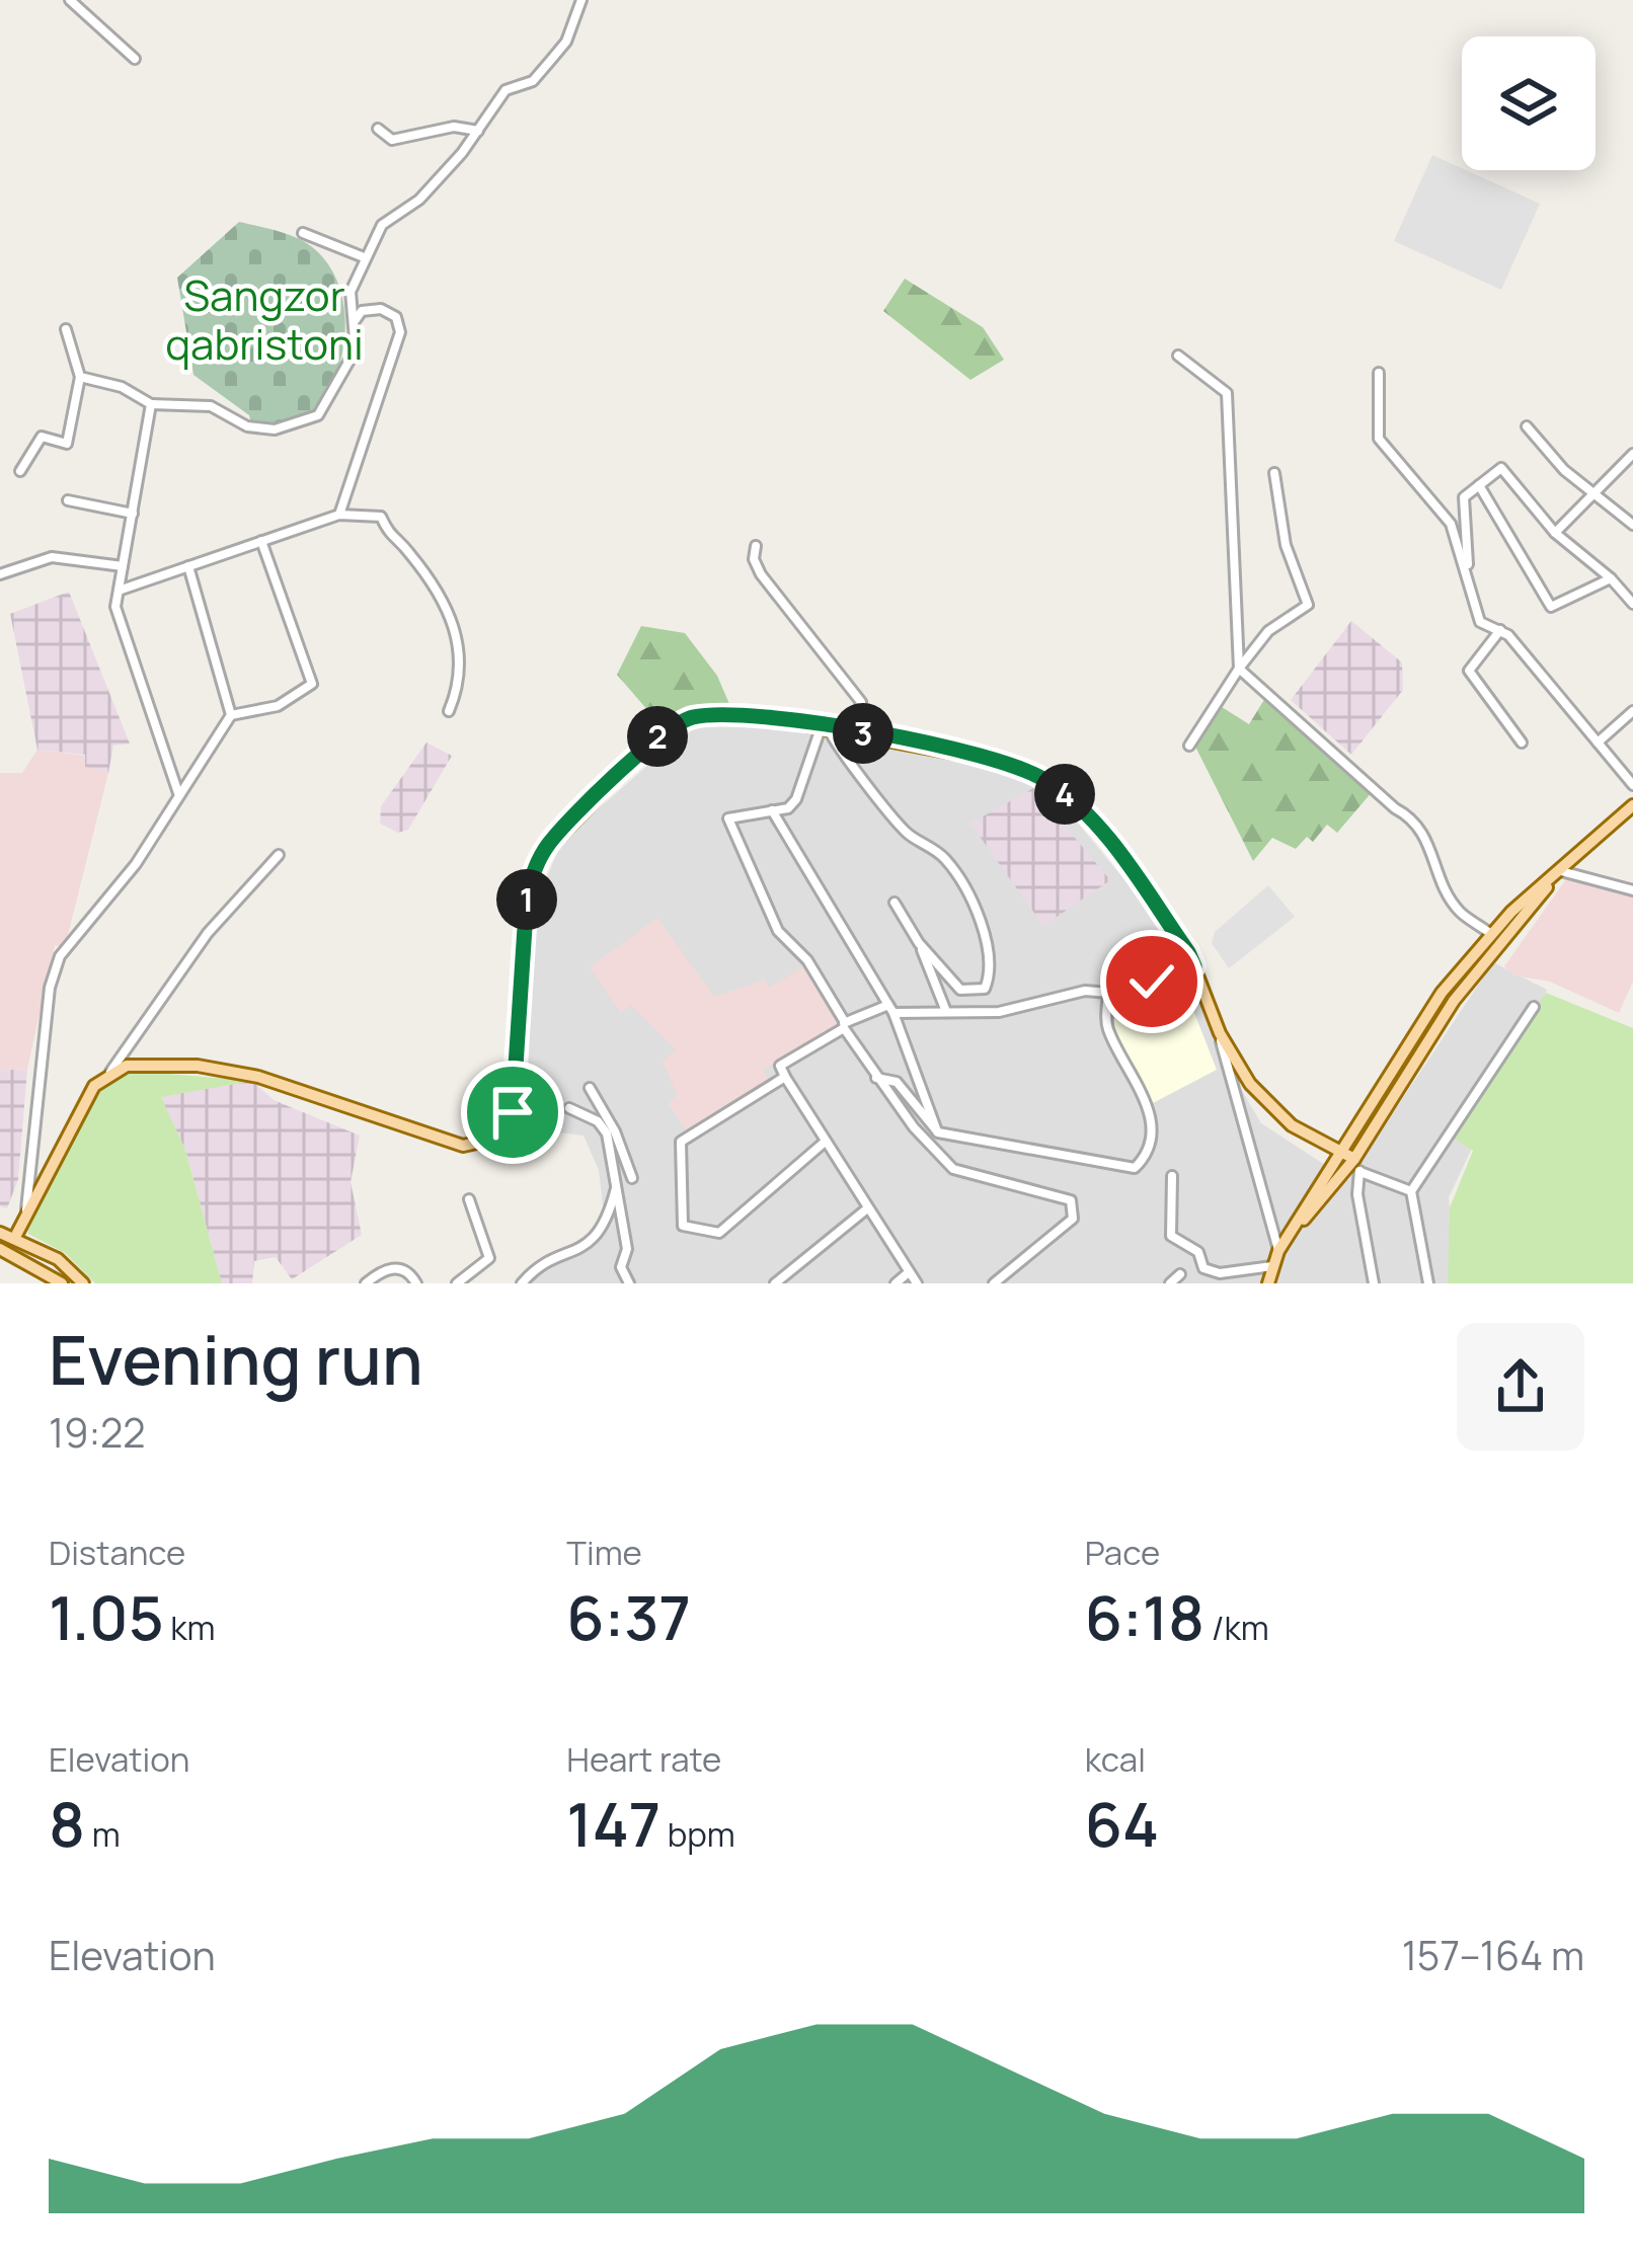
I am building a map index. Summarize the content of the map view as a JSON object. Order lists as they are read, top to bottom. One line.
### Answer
{"parks":["Sangzor qabristoni"],"page":{"pins":["3","2","4","1"],"heading":["Evening run","19:22"],"stats":[["Distance","1.05 km"],["Time","6:37"],["Pace","6:18 /km"],["Elevation","8 m"],["Heart rate","147 bpm"],["kcal","64"]],"chart":["Elevation","157–164 m"]}}
